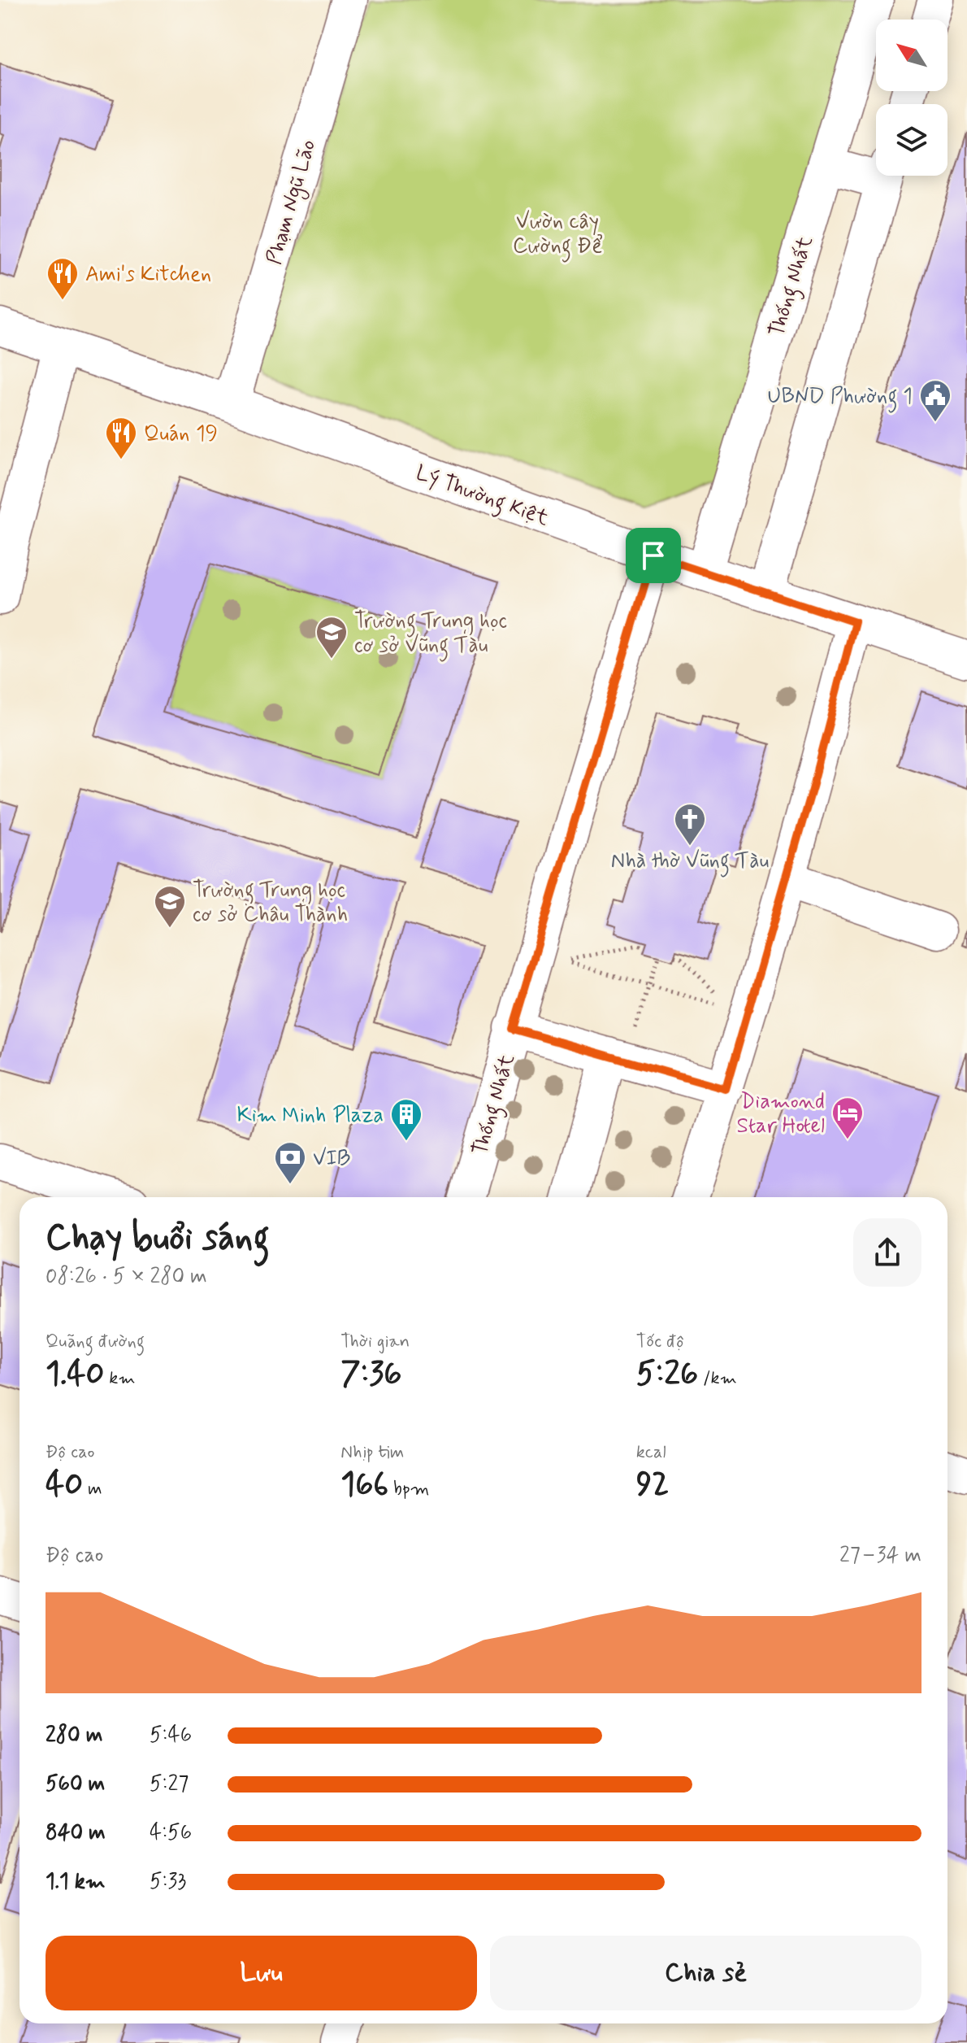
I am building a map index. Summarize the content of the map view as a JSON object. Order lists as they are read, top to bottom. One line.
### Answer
{"streets":{"street":["Phạm Ngũ Lão","Thống Nhất","Lý Thường Kiệt"]},"crossings":[["Phạm Ngũ Lão","Lý Thường Kiệt"],["Thống Nhất","Lý Thường Kiệt"]],"parks":["Vườn cây Cường Để"],"places":{"restaurant":["Ami's Kitchen","Quán 19"],"public building":["UBND Phường 1"],"school or university":["Trường Trung học cơ sở Vũng Tàu","Trường Trung học cơ sở Châu Thành"],"church":["Nhà thờ Vũng Tàu"],"hotel":["Diamond Star Hotel"],"building":["Kim Minh Plaza"],"bank":["VIB"]},"north":"top left","page":{"heading":["Chạy buổi sáng","08:26 · 5 × 280 m"],"stats":[["Quãng đường","1.40 km"],["Thời gian","7:36"],["Tốc độ","5:26 /km"],["Độ cao","40 m"],["Nhịp tim","166 bpm"],["kcal","92"]],"chart":["Độ cao","27–34 m"],"list":[{"name":"280 m","note":"5:46"},{"name":"560 m","note":"5:27"},{"name":"840 m","note":"4:56"},{"name":"1.1 km","note":"5:33"}],"buttons":["Lưu","Chia sẻ"]}}
